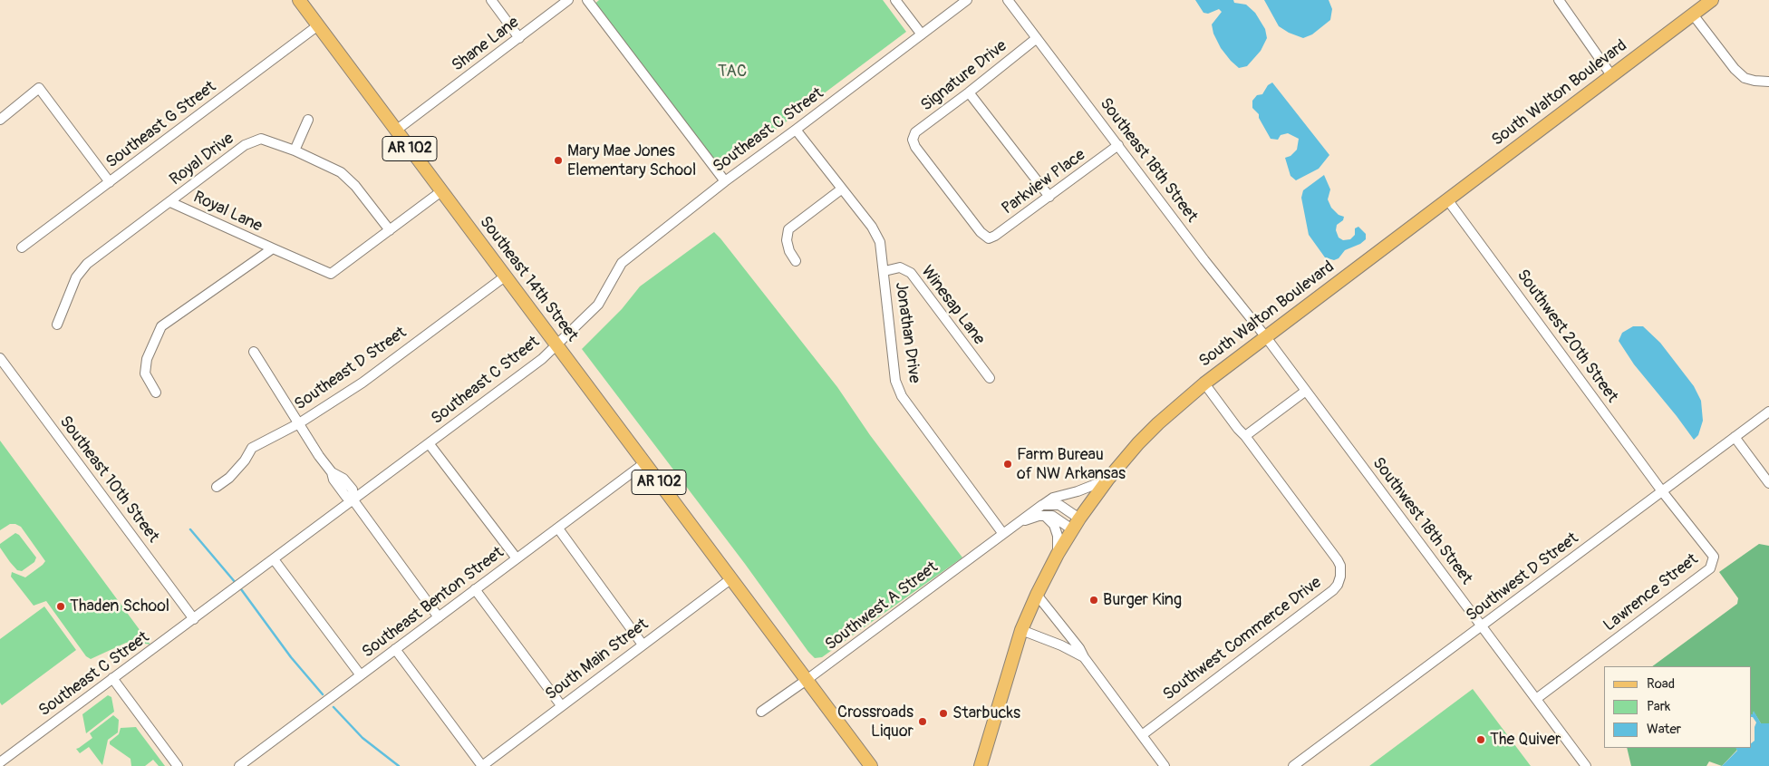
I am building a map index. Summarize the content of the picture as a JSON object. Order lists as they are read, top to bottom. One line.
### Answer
{"streets":{"main road":["South Walton Boulevard","AR 102","Southeast 14th Street"],"street":["Shane Lane","Signature Drive","Southeast G Street","Southeast C Street","Royal Drive","Southeast 18th Street","Parkview Place","Royal Lane","Winesap Lane","Jonathan Drive","Southwest 20th Street","Southeast D Street","Southeast 10th Street","Southwest 18th Street","Southwest D Street","Lawrence Street","Southeast Benton Street","Southwest A Street","Southwest Commerce Drive","South Main Street"]},"crossings":[["Shane Lane","Southeast 14th Street"],["Signature Drive","Southeast 18th Street"],["Signature Drive","Parkview Place"],["South Walton Boulevard","Southeast 18th Street"],["South Walton Boulevard","Southwest 20th Street"],["South Walton Boulevard","Southwest 18th Street"],["South Walton Boulevard","Southwest A Street"],["South Walton Boulevard","Southwest Commerce Drive"],["Southeast G Street","Southeast 14th Street"],["Southeast C Street","Southeast 14th Street"],["Southeast C Street","Jonathan Drive"],["Southeast C Street","Southeast 10th Street"],["AR 102","Southeast 14th Street"],["AR 102","Southwest A Street"],["AR 102","South Main Street"],["Royal Drive","Royal Lane"],["Southeast 18th Street","Parkview Place"],["Southeast 18th Street","Southwest 18th Street"],["Southeast 14th Street","Southeast D Street"],["Southeast 14th Street","Southeast Benton Street"],["Southeast 14th Street","South Main Street"],["Winesap Lane","Jonathan Drive"],["Jonathan Drive","Southwest A Street"],["Southwest 20th Street","Southwest D Street"],["Southwest 20th Street","Lawrence Street"],["Southwest 18th Street","Southwest D Street"],["Southwest 18th Street","Lawrence Street"],["Southwest D Street","Lawrence Street"]],"parks":["TAC"],"places":["Mary Mae Jones Elementary School","Farm Bureau of NW Arkansas","Burger King","Thaden School","Starbucks","Crossroads Liquor","The Quiver"],"legend":["Road","Park","Water"]}
